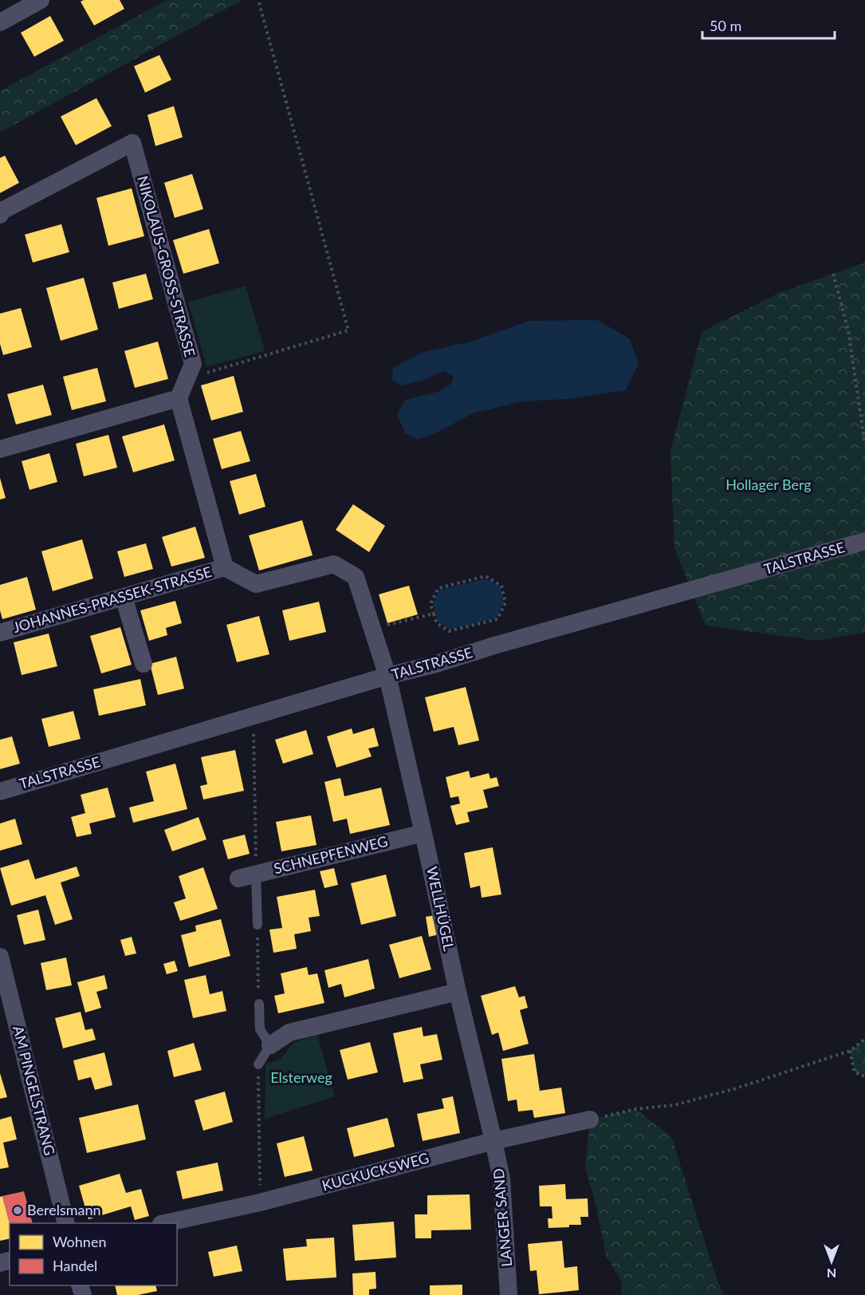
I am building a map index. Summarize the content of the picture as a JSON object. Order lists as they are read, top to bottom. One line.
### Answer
{"streets":{"street":["NIKOLAUS-GROSS-STRASSE","TALSTRASSE","JOHANNES-PRASSEK-STRASSE","SCHNEPFENWEG","WELLHÜGEL","AM PINGELSTRANG","KUCKUCKSWEG","LANGER SAND"]},"crossings":[["TALSTRASSE","WELLHÜGEL"],["SCHNEPFENWEG","WELLHÜGEL"],["WELLHÜGEL","KUCKUCKSWEG"],["WELLHÜGEL","LANGER SAND"],["KUCKUCKSWEG","LANGER SAND"]],"parks":["Hollager Berg","Elsterweg"],"places":["Berelsmann"],"legend":["Wohnen","Handel"],"scale_bar":"50 m","north":"bottom"}
